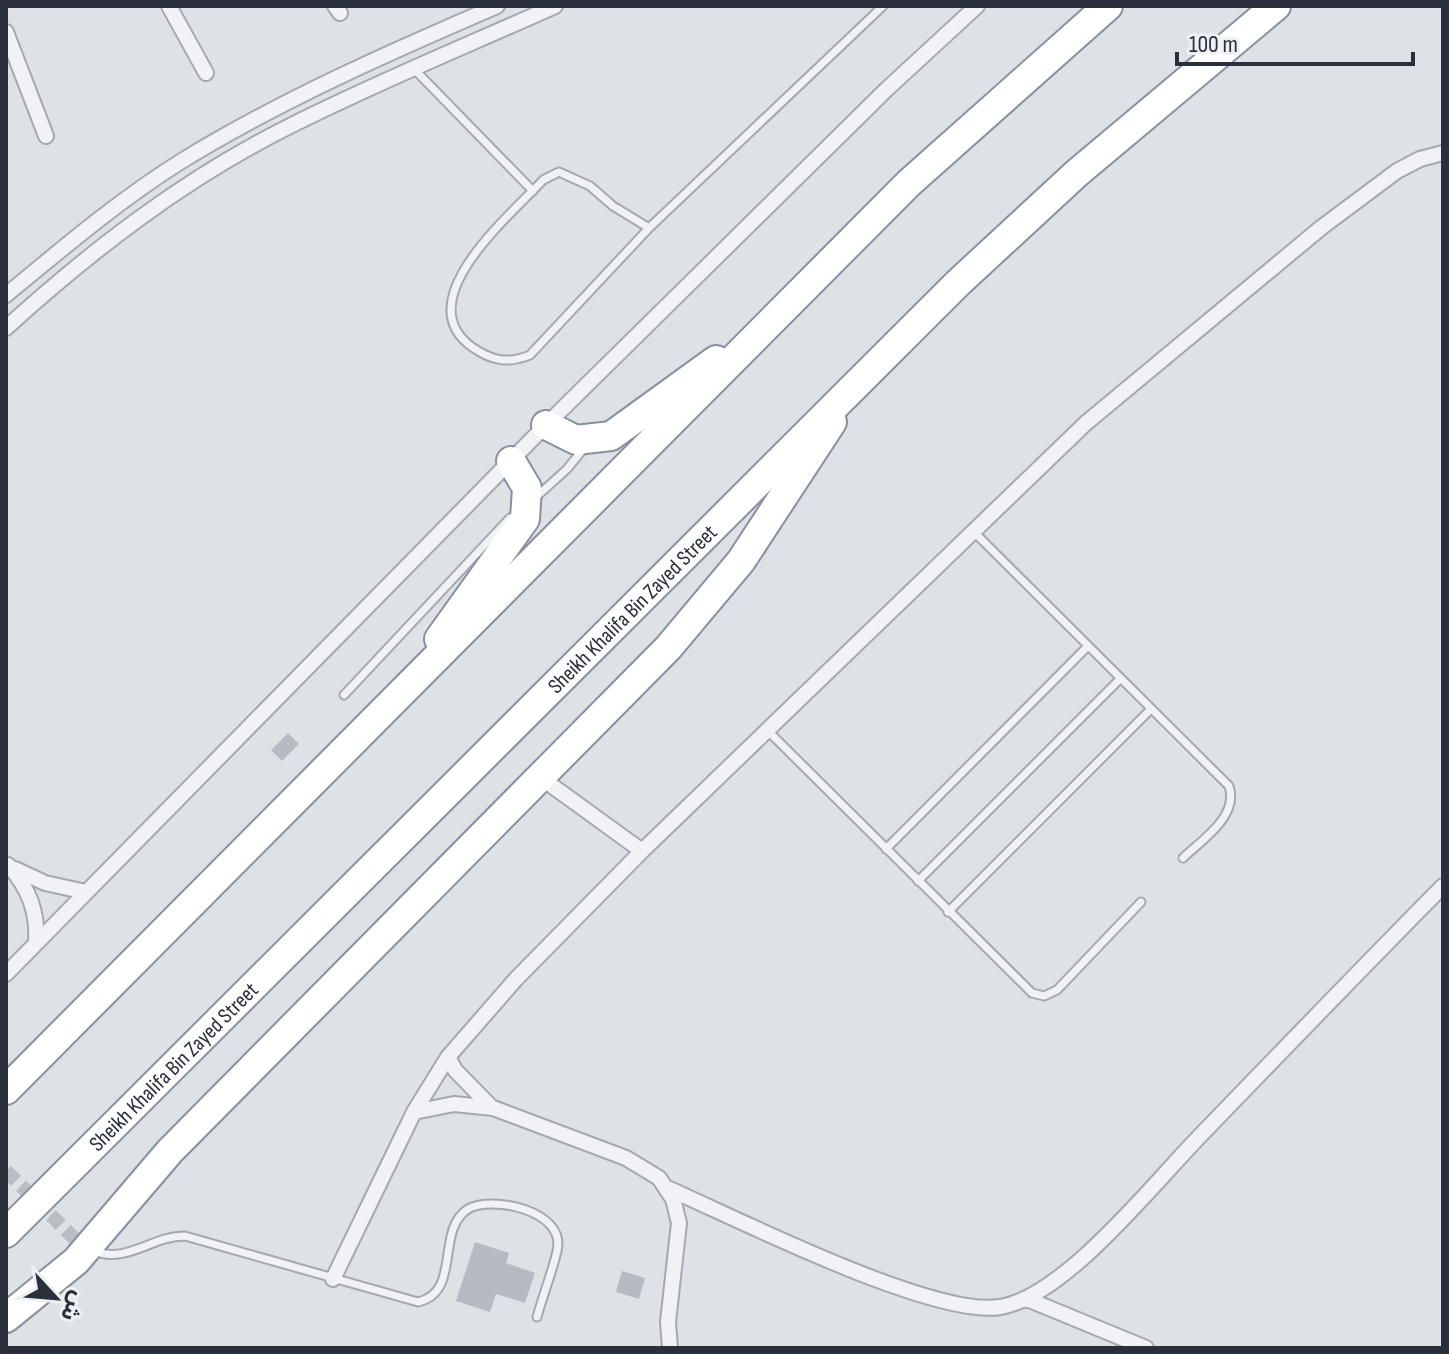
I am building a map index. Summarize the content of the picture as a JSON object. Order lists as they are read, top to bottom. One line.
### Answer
{"streets":{"highway":["Sheikh Khalifa Bin Zayed Street"]},"scale_bar":"100 m","north":"bottom right"}
